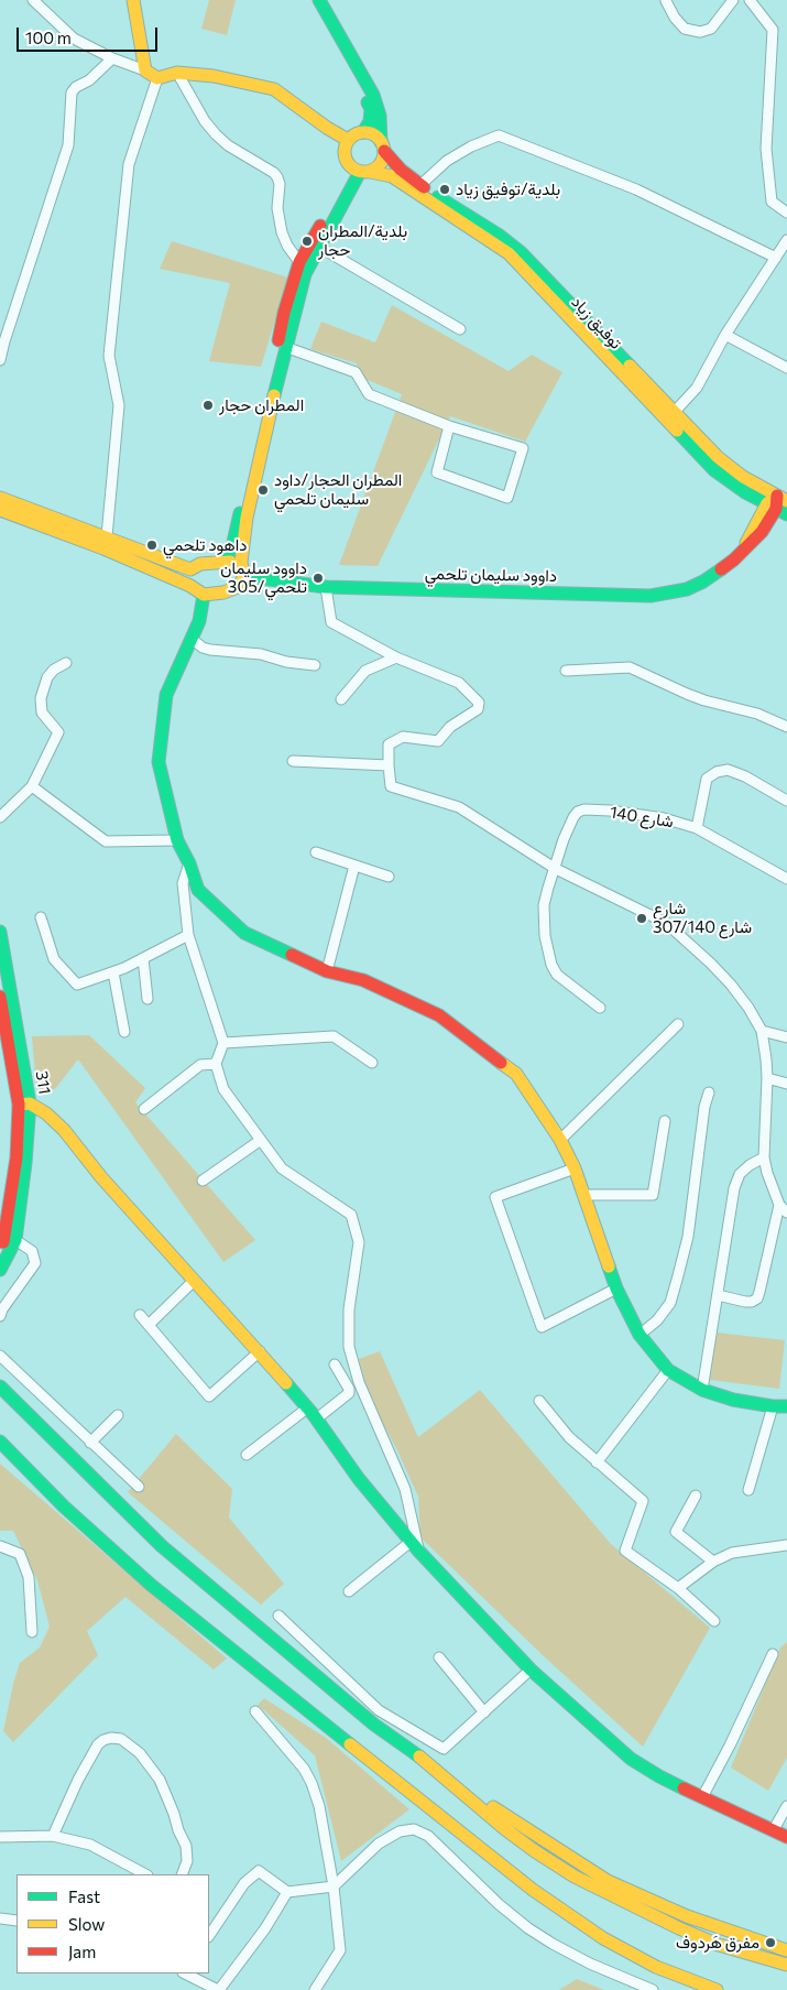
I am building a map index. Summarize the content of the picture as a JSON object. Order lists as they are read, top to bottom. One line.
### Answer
{"streets":{"main road":["توفيق زياد","داوود سليمان تلحمي","311"],"street":["شارع 140"]},"crossings":[["توفيق زياد","داوود سليمان تلحمي"]],"places":["بلدية/توفيق زياد","بلدية/المطران حجار","المطران حجار","المطران الحجار/داود سليمان تلحمي","داهود تلحمي","داوود سليمان تلحمي/305","شارع 307/شارع 140","مفرق هَردوف"],"legend":["Fast","Slow","Jam"],"scale_bar":"100 m"}
